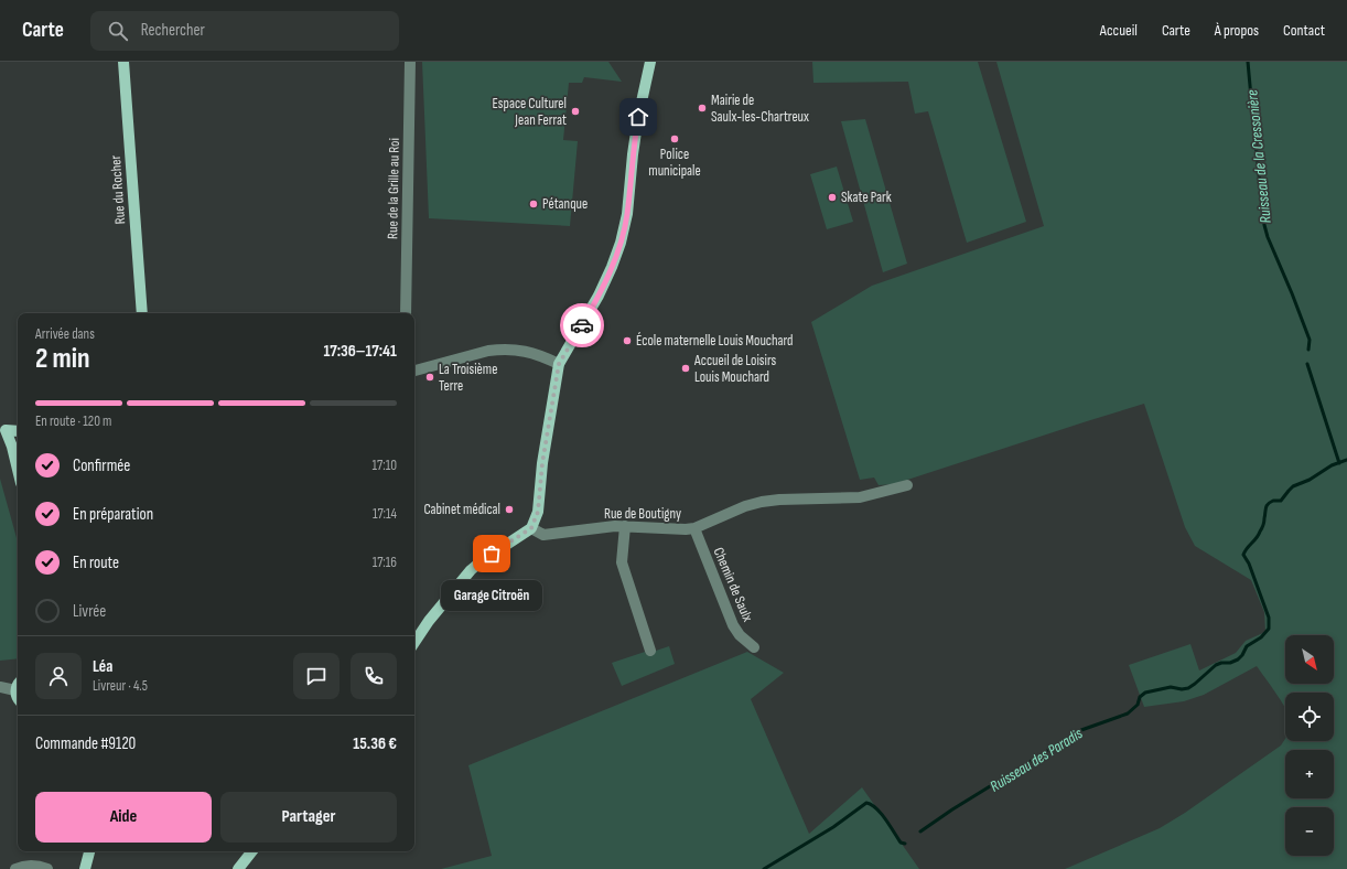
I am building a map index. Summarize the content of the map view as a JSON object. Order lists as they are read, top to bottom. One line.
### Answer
{"streets":{"main road":["Rue du Rocher"],"street":["Rue de la Grille au Roi","Rue de Boutigny","Chemin de Saulx"]},"crossings":[["Rue de Boutigny","Chemin de Saulx"]],"water":["Ruisseau de la Cressonière","Ruisseau des Paradis"],"places":["Mairie de Saulx-les-Chartreux","Espace Culturel Jean Ferrat","Police municipale","Skate Park","Pétanque","École maternelle Louis Mouchard","Accueil de Loisirs Louis Mouchard","La Troisième Terre","Cabinet médical","Garage Citroën"],"north":"bottom right","page":{"header":"Carte","search":"Rechercher","nav":["Accueil","Carte","À propos","Contact"],"heading":["2 min","Arrivée dans","17:36–17:41"],"panel":["Léa","Livreur · 4.5","Commande #9120","15.36 €"],"bar":"En route · 120 m","list":[["Confirmée","17:10"],["En préparation","17:14"],["En route","17:16"],"Livrée"],"bubble":"Garage Citroën","map_buttons":["+","−"],"buttons":["Aide","Partager"]}}
